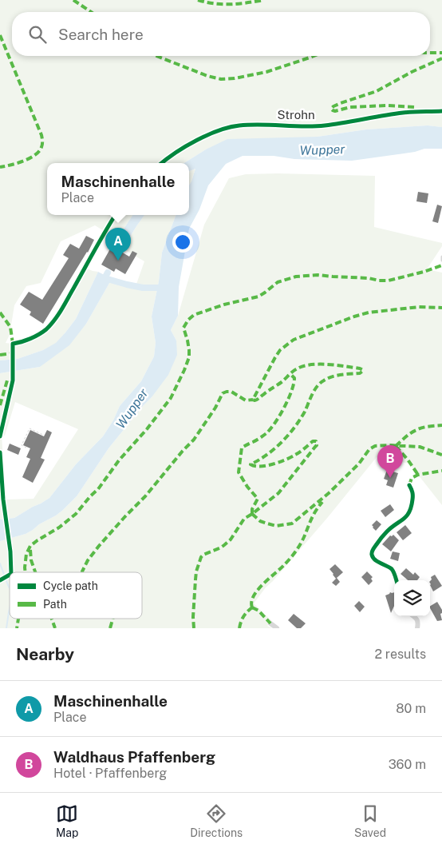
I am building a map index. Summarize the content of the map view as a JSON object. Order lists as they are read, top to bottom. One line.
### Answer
{"streets":{"lane":["Strohn"]},"water":["Wupper"],"legend":["Cycle path","Path"],"page":{"search":"Search here","popup":["Maschinenhalle","Place"],"pins":["A","B"],"heading":["Nearby","2 results"],"list":[{"mark":"A","name":"Maschinenhalle","note":"Place","value":"80 m"},{"mark":"B","name":"Waldhaus Pfaffenberg","note":"Hotel · Pfaffenberg","value":"360 m"}],"nav":["Map","Directions","Saved"]}}
